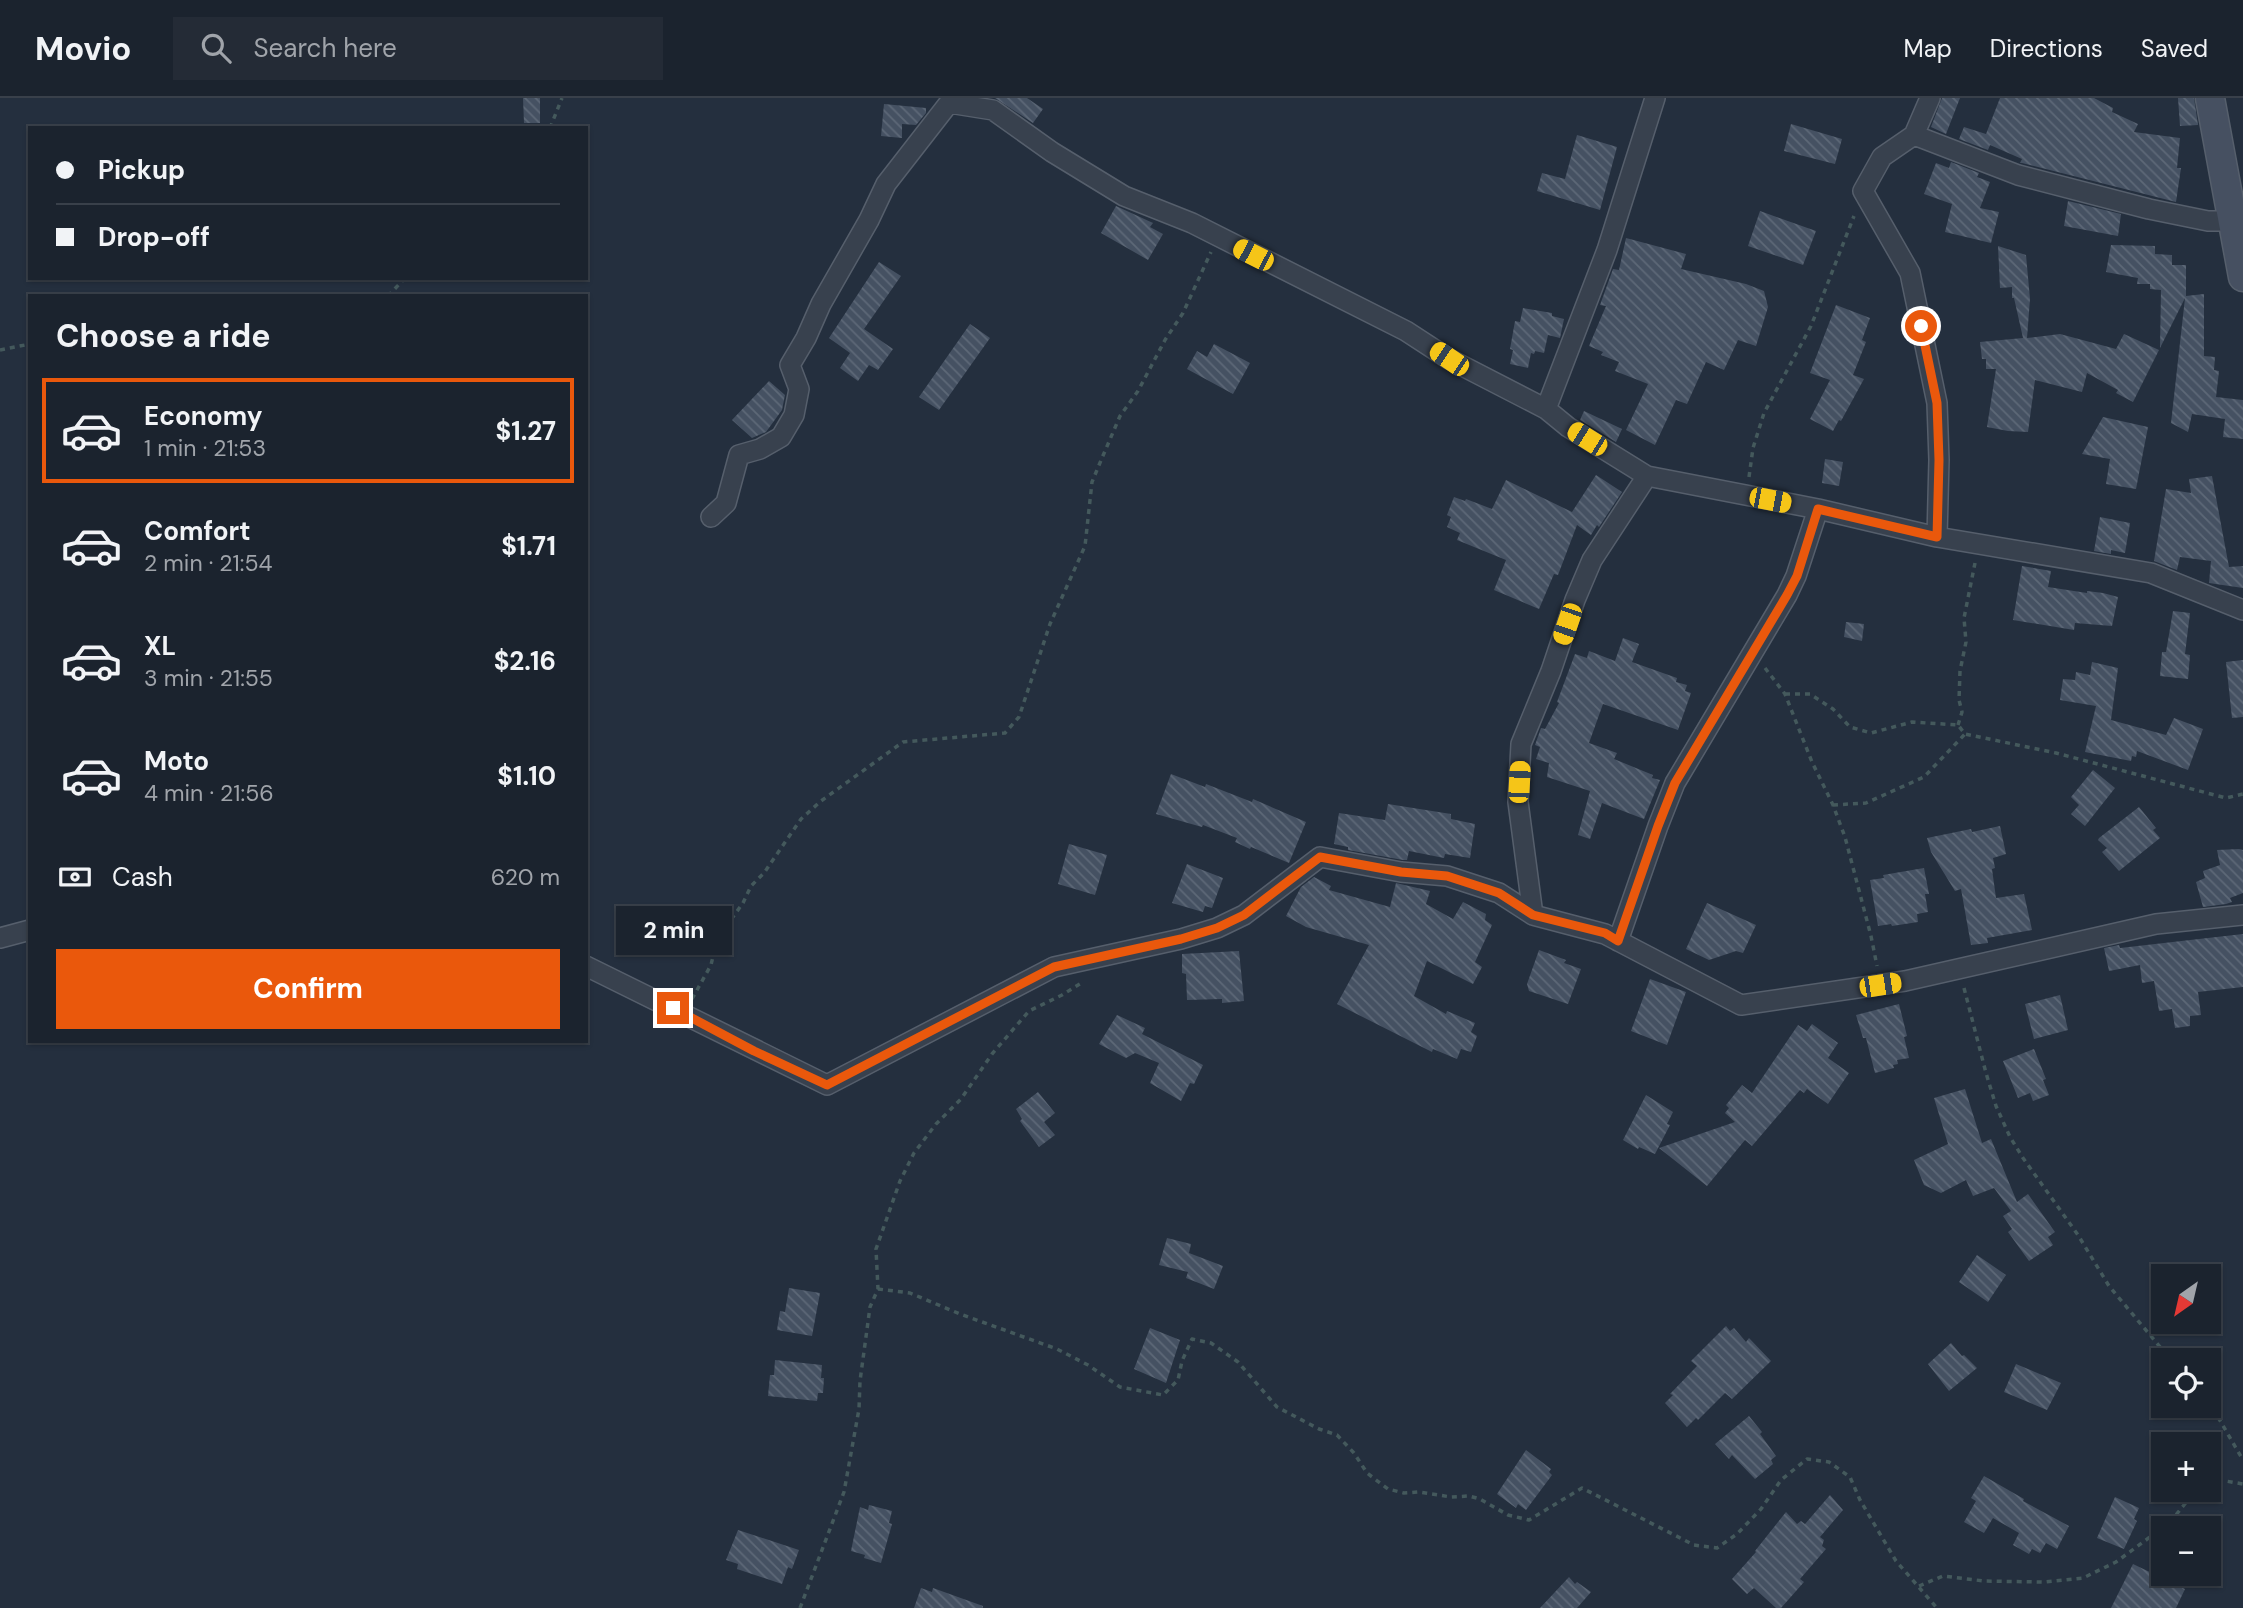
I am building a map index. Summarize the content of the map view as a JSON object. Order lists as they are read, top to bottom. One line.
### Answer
{"north":"bottom left","page":{"header":"Movio","search":"Search here","nav":["Map","Directions","Saved"],"banner":["Pickup","Drop-off"],"heading":"Choose a ride","list":[{"name":"Economy","note":"1 min · 21:53","value":"$1.27"},{"name":"Comfort","note":"2 min · 21:54","value":"$1.71"},{"name":"XL","note":"3 min · 21:55","value":"$2.16"},{"name":"Moto","note":"4 min · 21:56","value":"$1.10"}],"pay":["Cash","620 m"],"bubble":"2 min","buttons":"Confirm","map_buttons":["+","−"]}}
